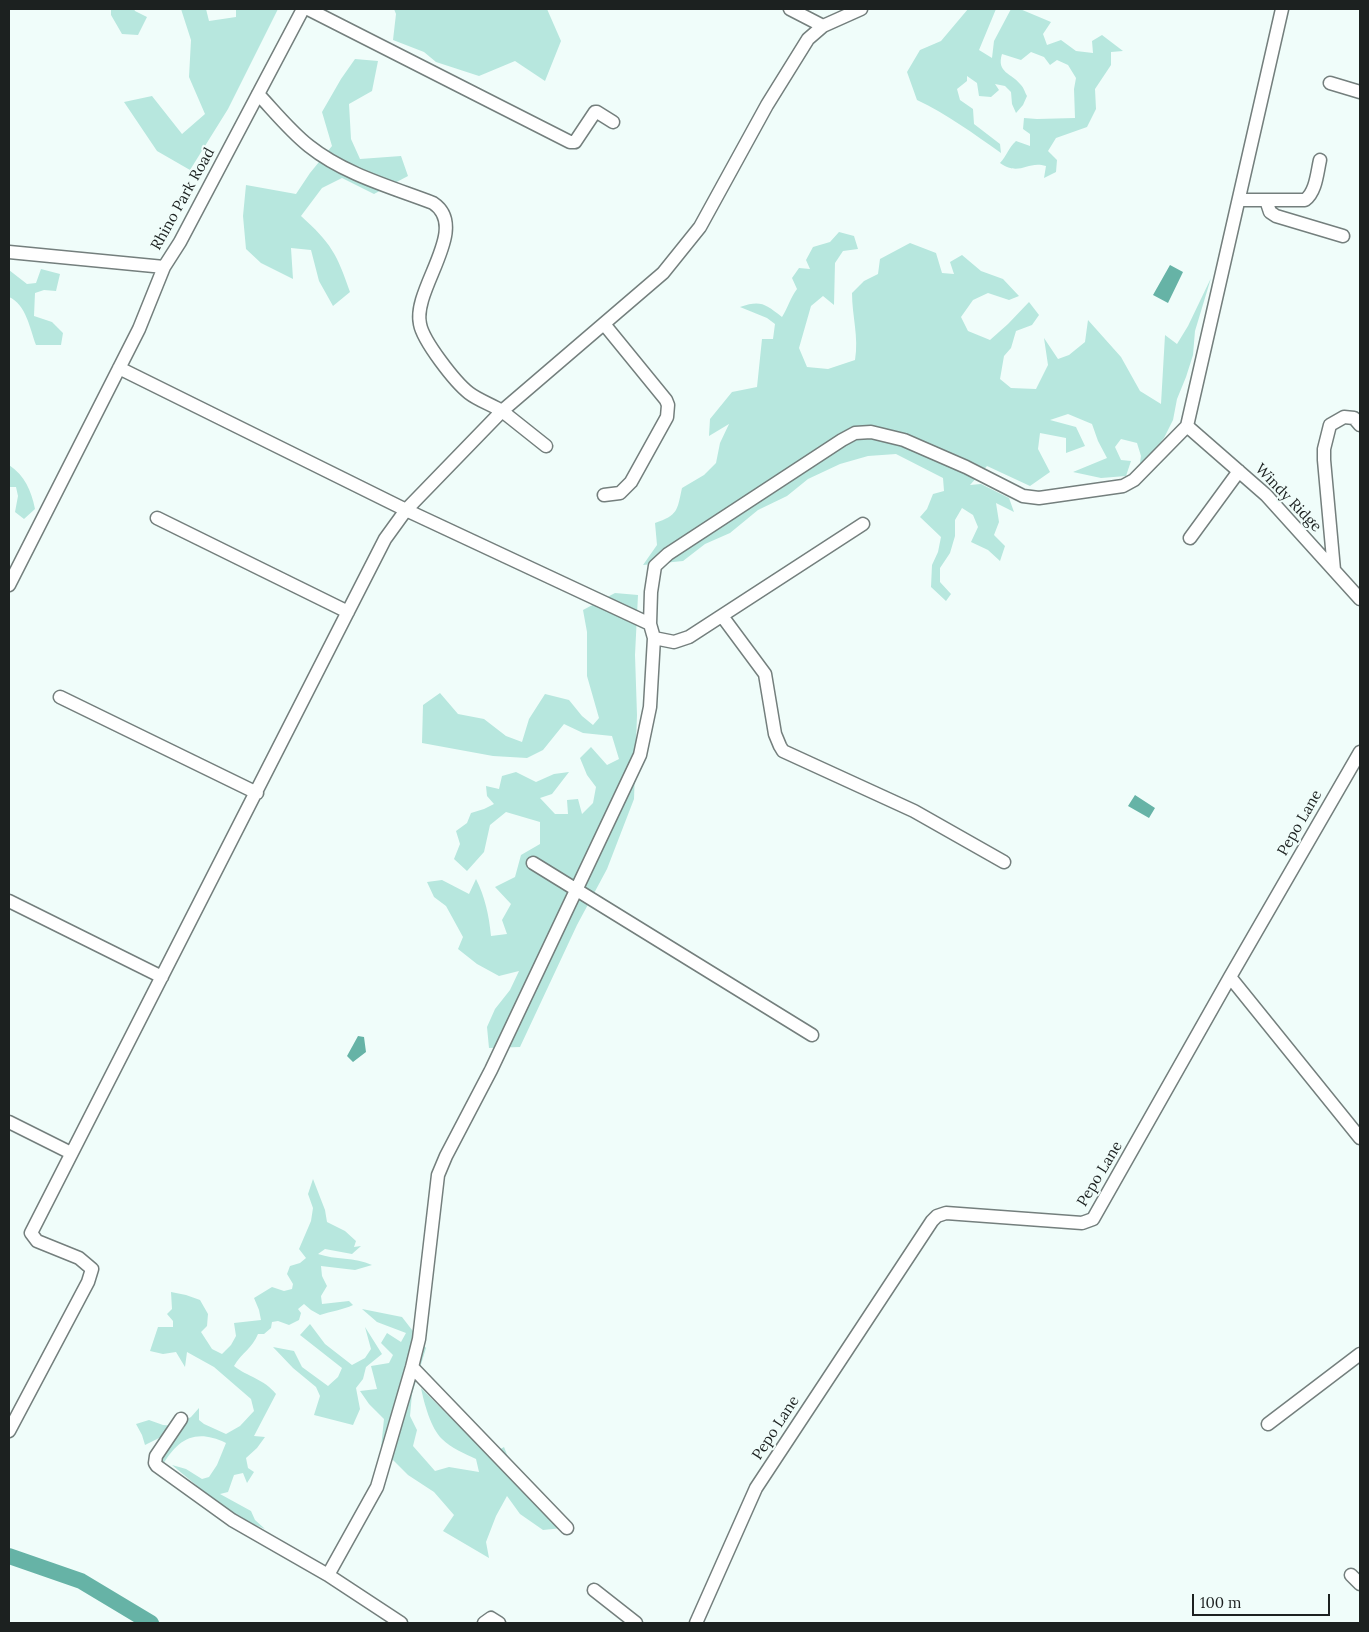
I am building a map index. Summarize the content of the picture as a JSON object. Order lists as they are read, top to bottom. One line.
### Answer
{"streets":{"street":["Rhino Park Road","Windy Ridge","Pepo Lane"]},"scale_bar":"100 m"}
